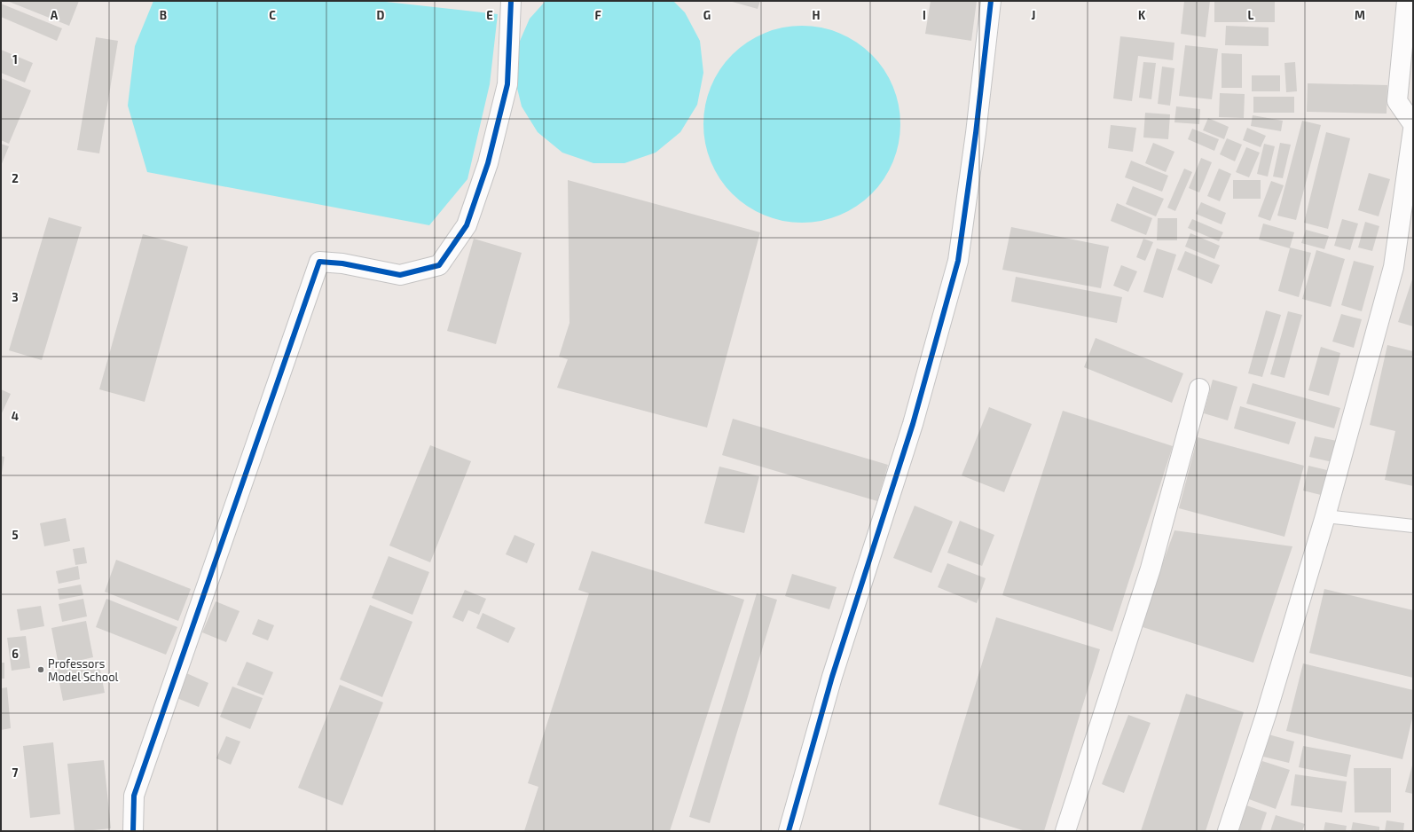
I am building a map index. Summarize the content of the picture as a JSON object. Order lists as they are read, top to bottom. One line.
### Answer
{"places":["Professors Model School"],"grid":{"columns":["A","B","C","D","E","F","G","H","I","J","K","L","M"],"rows":["1","2","3","4","5","6","7"]}}
